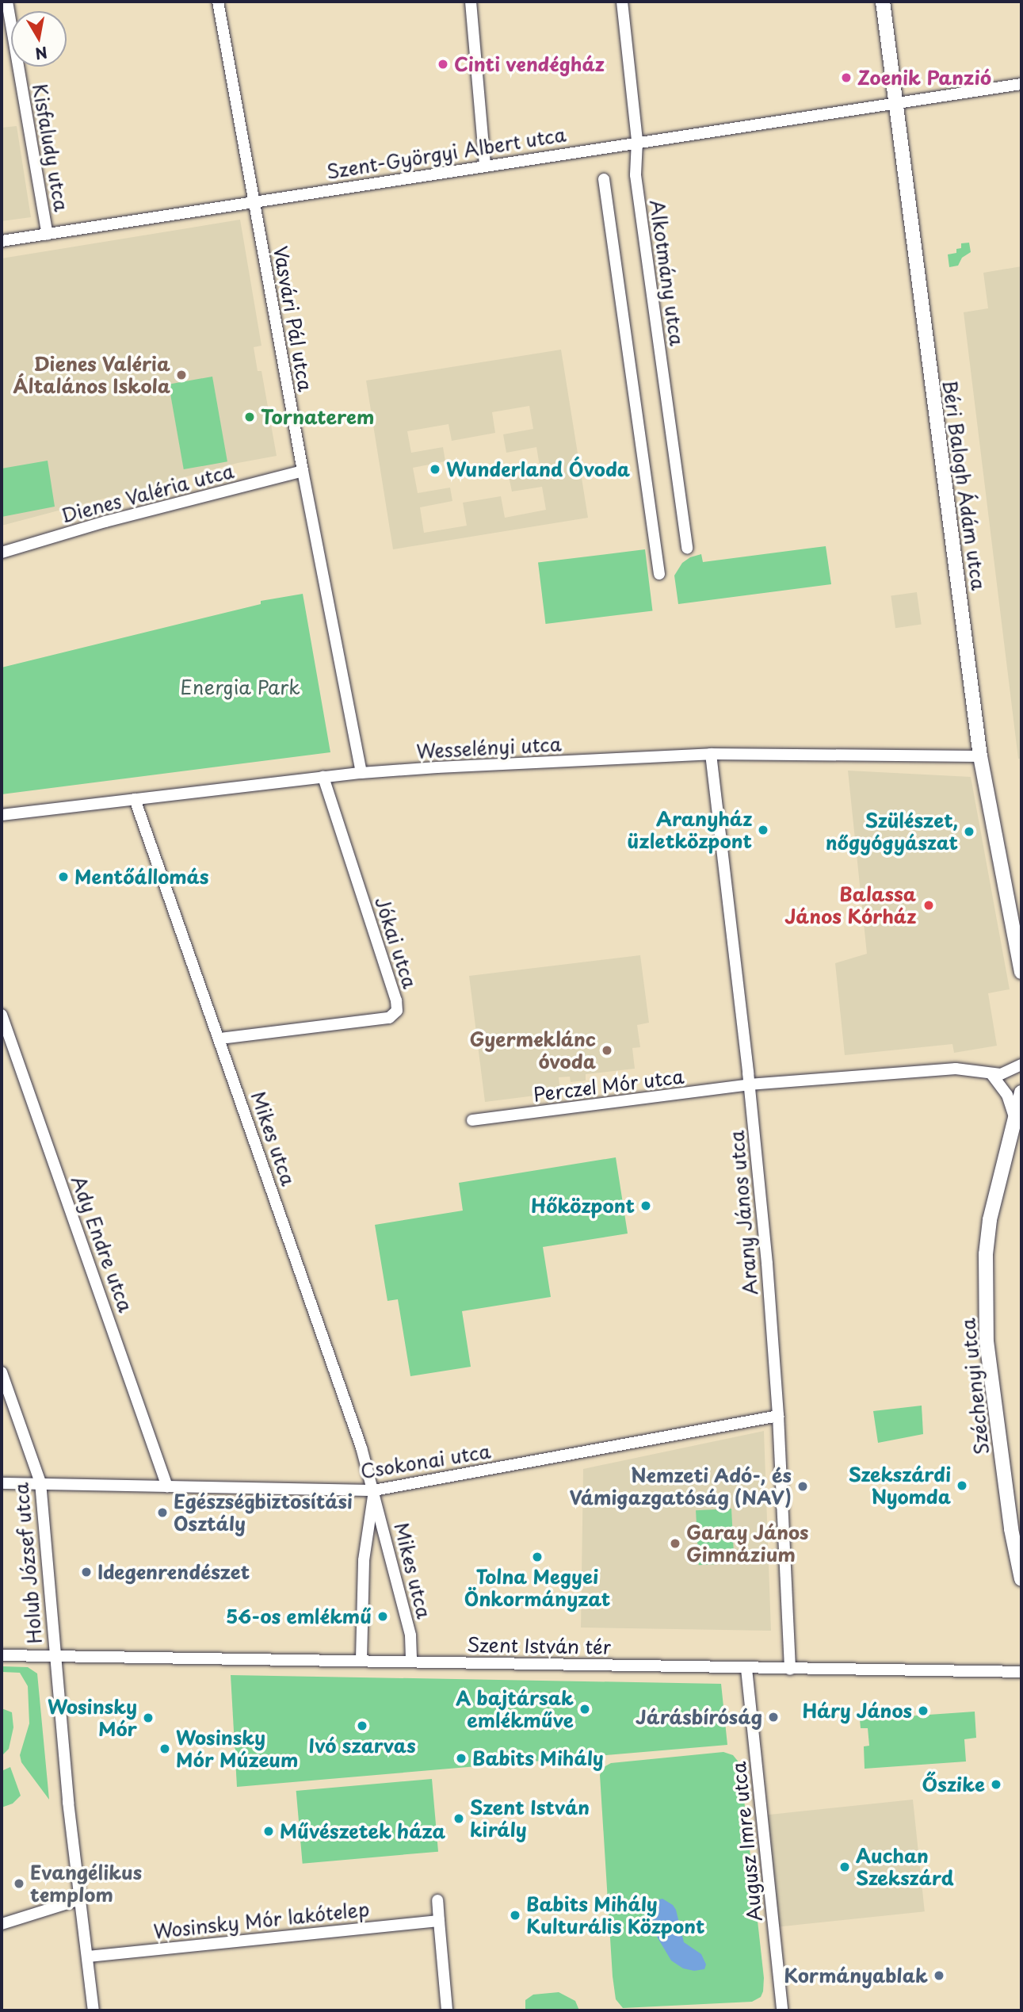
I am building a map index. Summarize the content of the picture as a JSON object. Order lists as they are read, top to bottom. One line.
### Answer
{"streets":{"street":["Kisfaludy utca","Szent-Györgyi Albert utca","Alkotmány utca","Vasvári Pál utca","Béri Balogh Ádám utca","Dienes Valéria utca","Wesselényi utca","Jókai utca","Perczel Mór utca","Mikes utca","Arany János utca","Ady Endre utca","Széchenyi utca","Csokonai utca","Holub József utca","Szent István tér","Augusz Imre utca","Wosinsky Mór lakótelep"]},"crossings":[["Kisfaludy utca","Szent-Györgyi Albert utca"],["Szent-Györgyi Albert utca","Alkotmány utca"],["Szent-Györgyi Albert utca","Vasvári Pál utca"],["Szent-Györgyi Albert utca","Béri Balogh Ádám utca"],["Vasvári Pál utca","Dienes Valéria utca"],["Vasvári Pál utca","Wesselényi utca"],["Béri Balogh Ádám utca","Wesselényi utca"],["Wesselényi utca","Jókai utca"],["Wesselényi utca","Mikes utca"],["Wesselényi utca","Arany János utca"],["Jókai utca","Mikes utca"],["Perczel Mór utca","Arany János utca"],["Mikes utca","Csokonai utca"],["Mikes utca","Szent István tér"],["Arany János utca","Csokonai utca"],["Arany János utca","Szent István tér"],["Ady Endre utca","Csokonai utca"],["Csokonai utca","Holub József utca"],["Holub József utca","Szent István tér"],["Holub József utca","Wosinsky Mór lakótelep"],["Szent István tér","Augusz Imre utca"]],"parks":["Energia Park"],"places":["Cinti vendégház","Zoenik Panzió","Dienes Valéria Általános Iskola","Tornaterem","Wunderland Óvoda","Aranyház üzletközpont","Szülészet, nőgyógyászat","Mentőállomás","Balassa János Kórház","Gyermeklánc óvoda","Hőközpont","Szekszárdi Nyomda","Nemzeti Adó-, és Vámigazgatóság (NAV)","Egészségbiztosítási Osztály","Garay János Gimnázium","Tolna Megyei Önkormányzat","Idegenrendészet","56-os emlékmű","A bajtársak emlékműve","Háry János","Járásbíróság","Wosinsky Mór","Ivó szarvas","Wosinsky Mór Múzeum","Babits Mihály","Őszike","Szent István király","Művészetek háza","Auchan Szekszárd","Evangélikus templom","Babits Mihály Kulturális Központ","Kormányablak"],"north":"bottom"}
